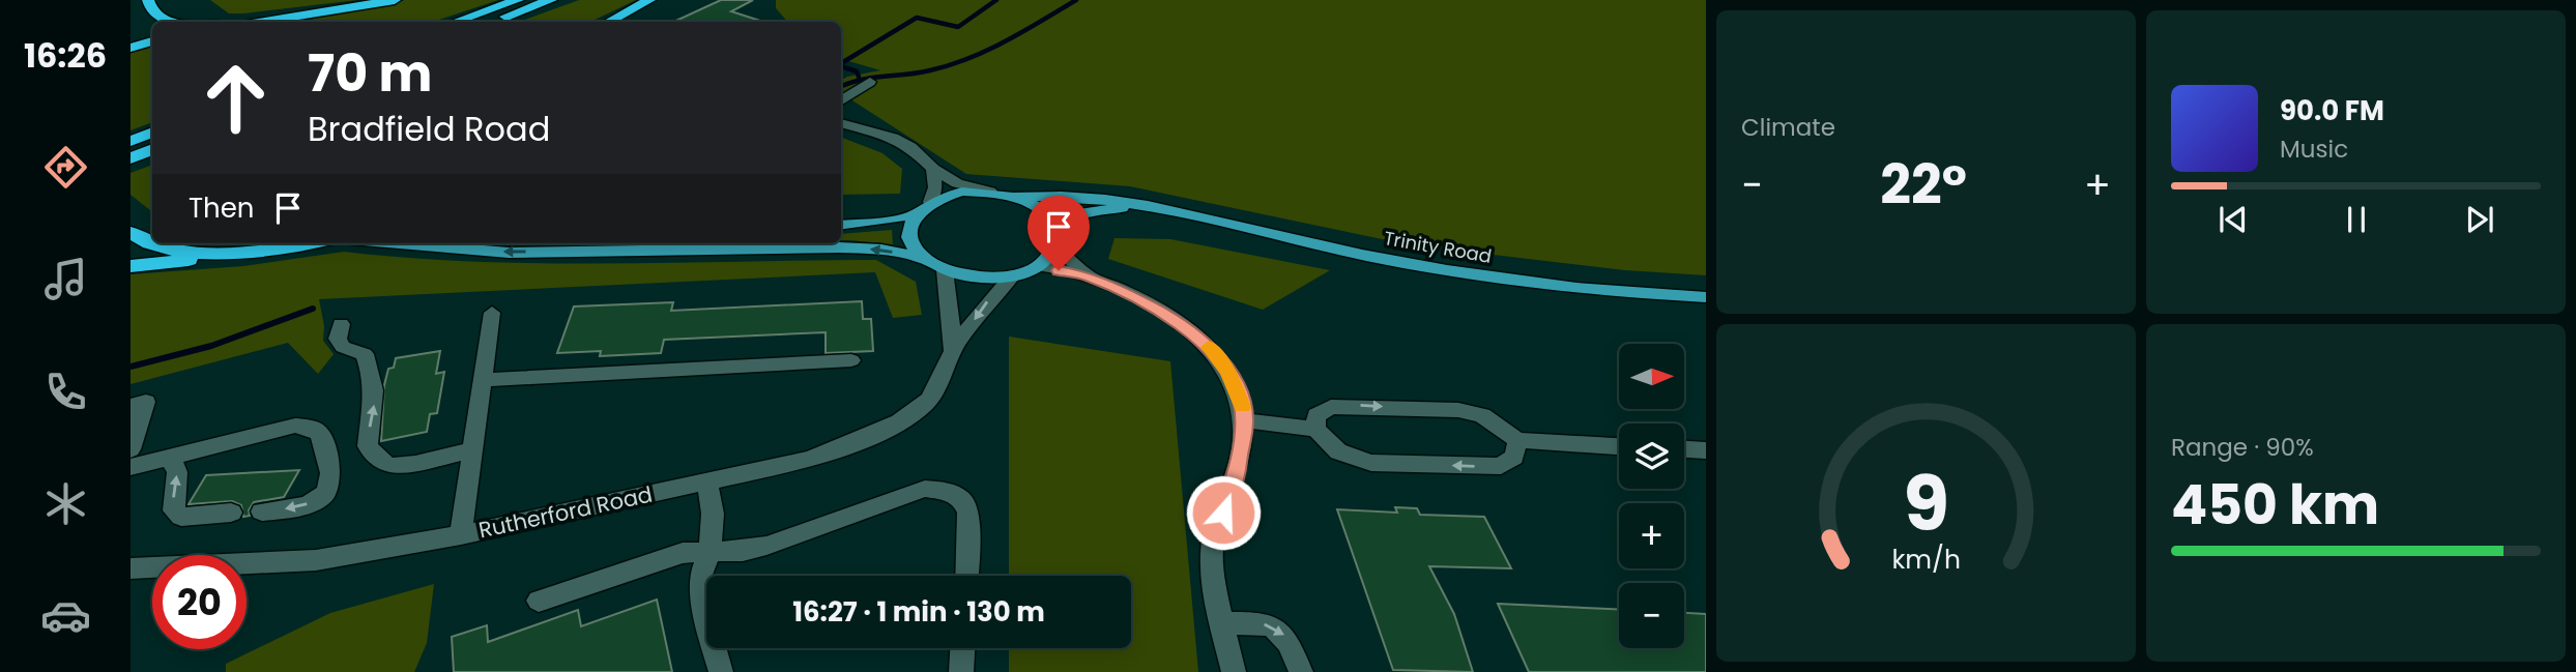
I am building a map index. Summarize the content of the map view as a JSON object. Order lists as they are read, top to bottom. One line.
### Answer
{"streets":{"main road":["Trinity Road"],"street":["Rutherford Road"]},"crossings":[["Trinity Road","Rutherford Road"]],"north":"right","page":{"tabs":"16:26","tile":["Climate",["Range · 90%","450 km"]],"turn":["70 m","Bradfield Road"],"song":["90.0 FM","Music"],"heat":["−","22°","+"],"then":"Then","map_buttons":["+","−"],"limit":"20","trip":"16:27 · 1 min · 130 m","gauge":["9","km/h"]}}
